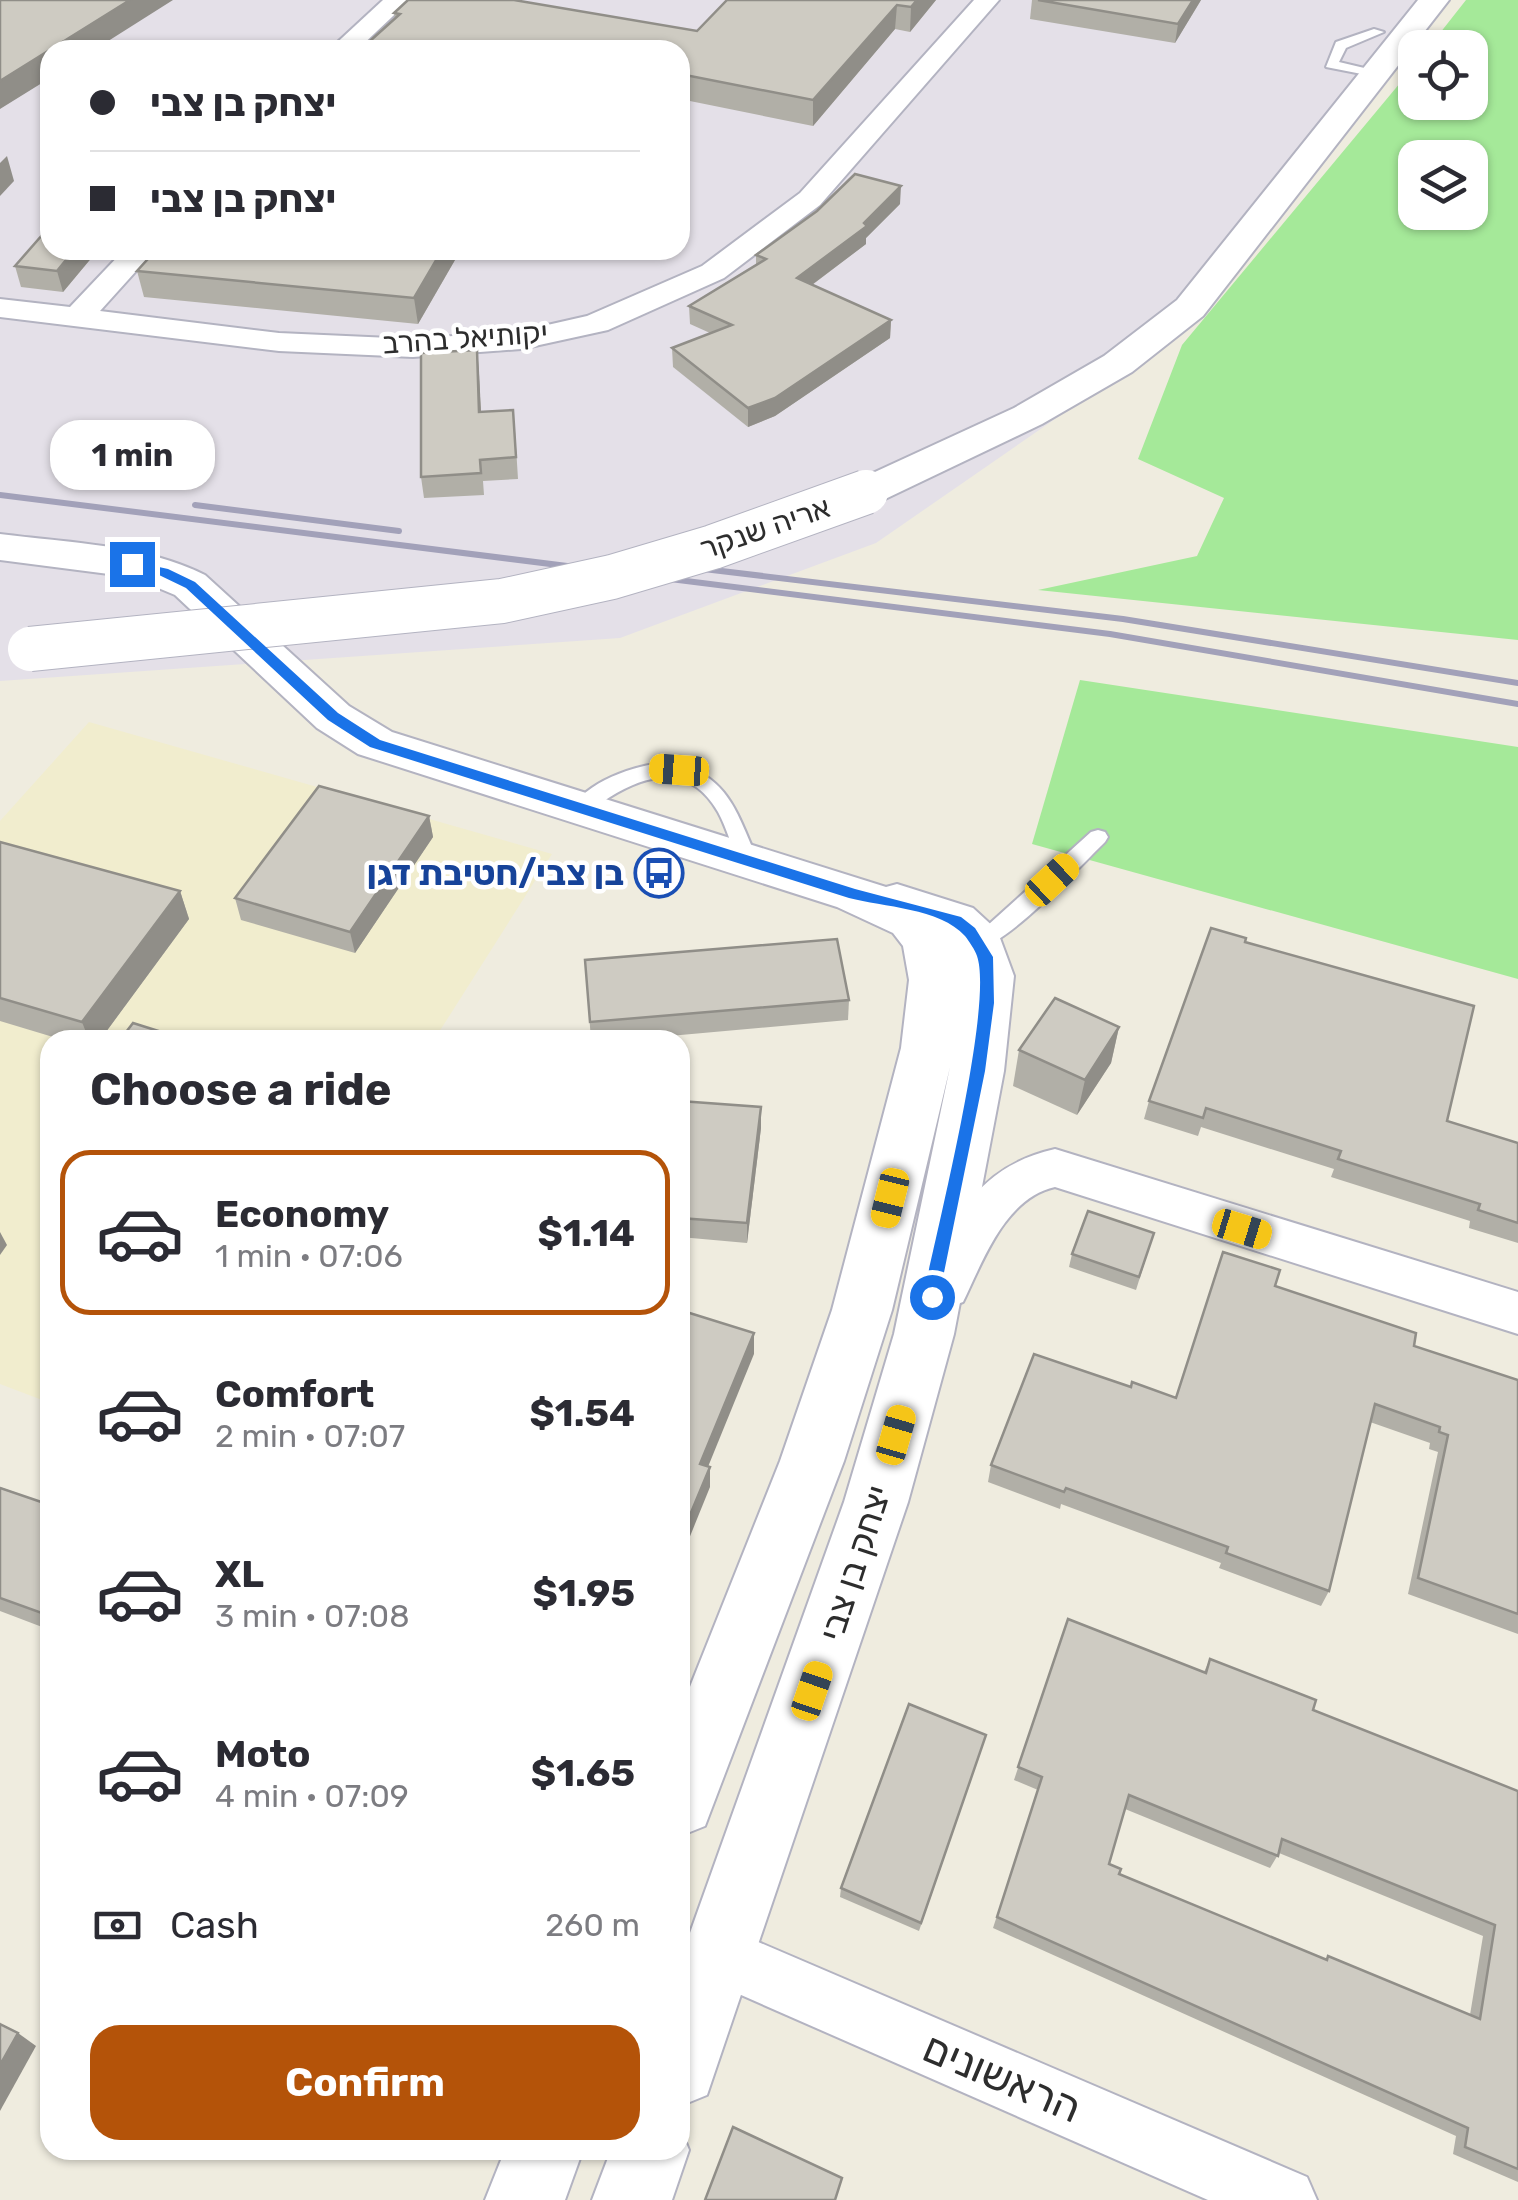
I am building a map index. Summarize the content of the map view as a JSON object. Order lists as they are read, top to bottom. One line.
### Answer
{"streets":{"street":["יקותיאל בהרב","אריה שנקר","יצחק בן צבי","הראשונים"]},"crossings":[["יצחק בן צבי","הראשונים"]],"places":{"bus stop":["בן צבי/חטיבת דגן"]},"page":{"banner":["יצחק בן צבי","יצחק בן צבי"],"bubble":"1 min","heading":"Choose a ride","list":[{"name":"Economy","note":"1 min · 07:06","value":"$1.14"},{"name":"Comfort","note":"2 min · 07:07","value":"$1.54"},{"name":"XL","note":"3 min · 07:08","value":"$1.95"},{"name":"Moto","note":"4 min · 07:09","value":"$1.65"}],"pay":["Cash","260 m"],"buttons":"Confirm"}}
